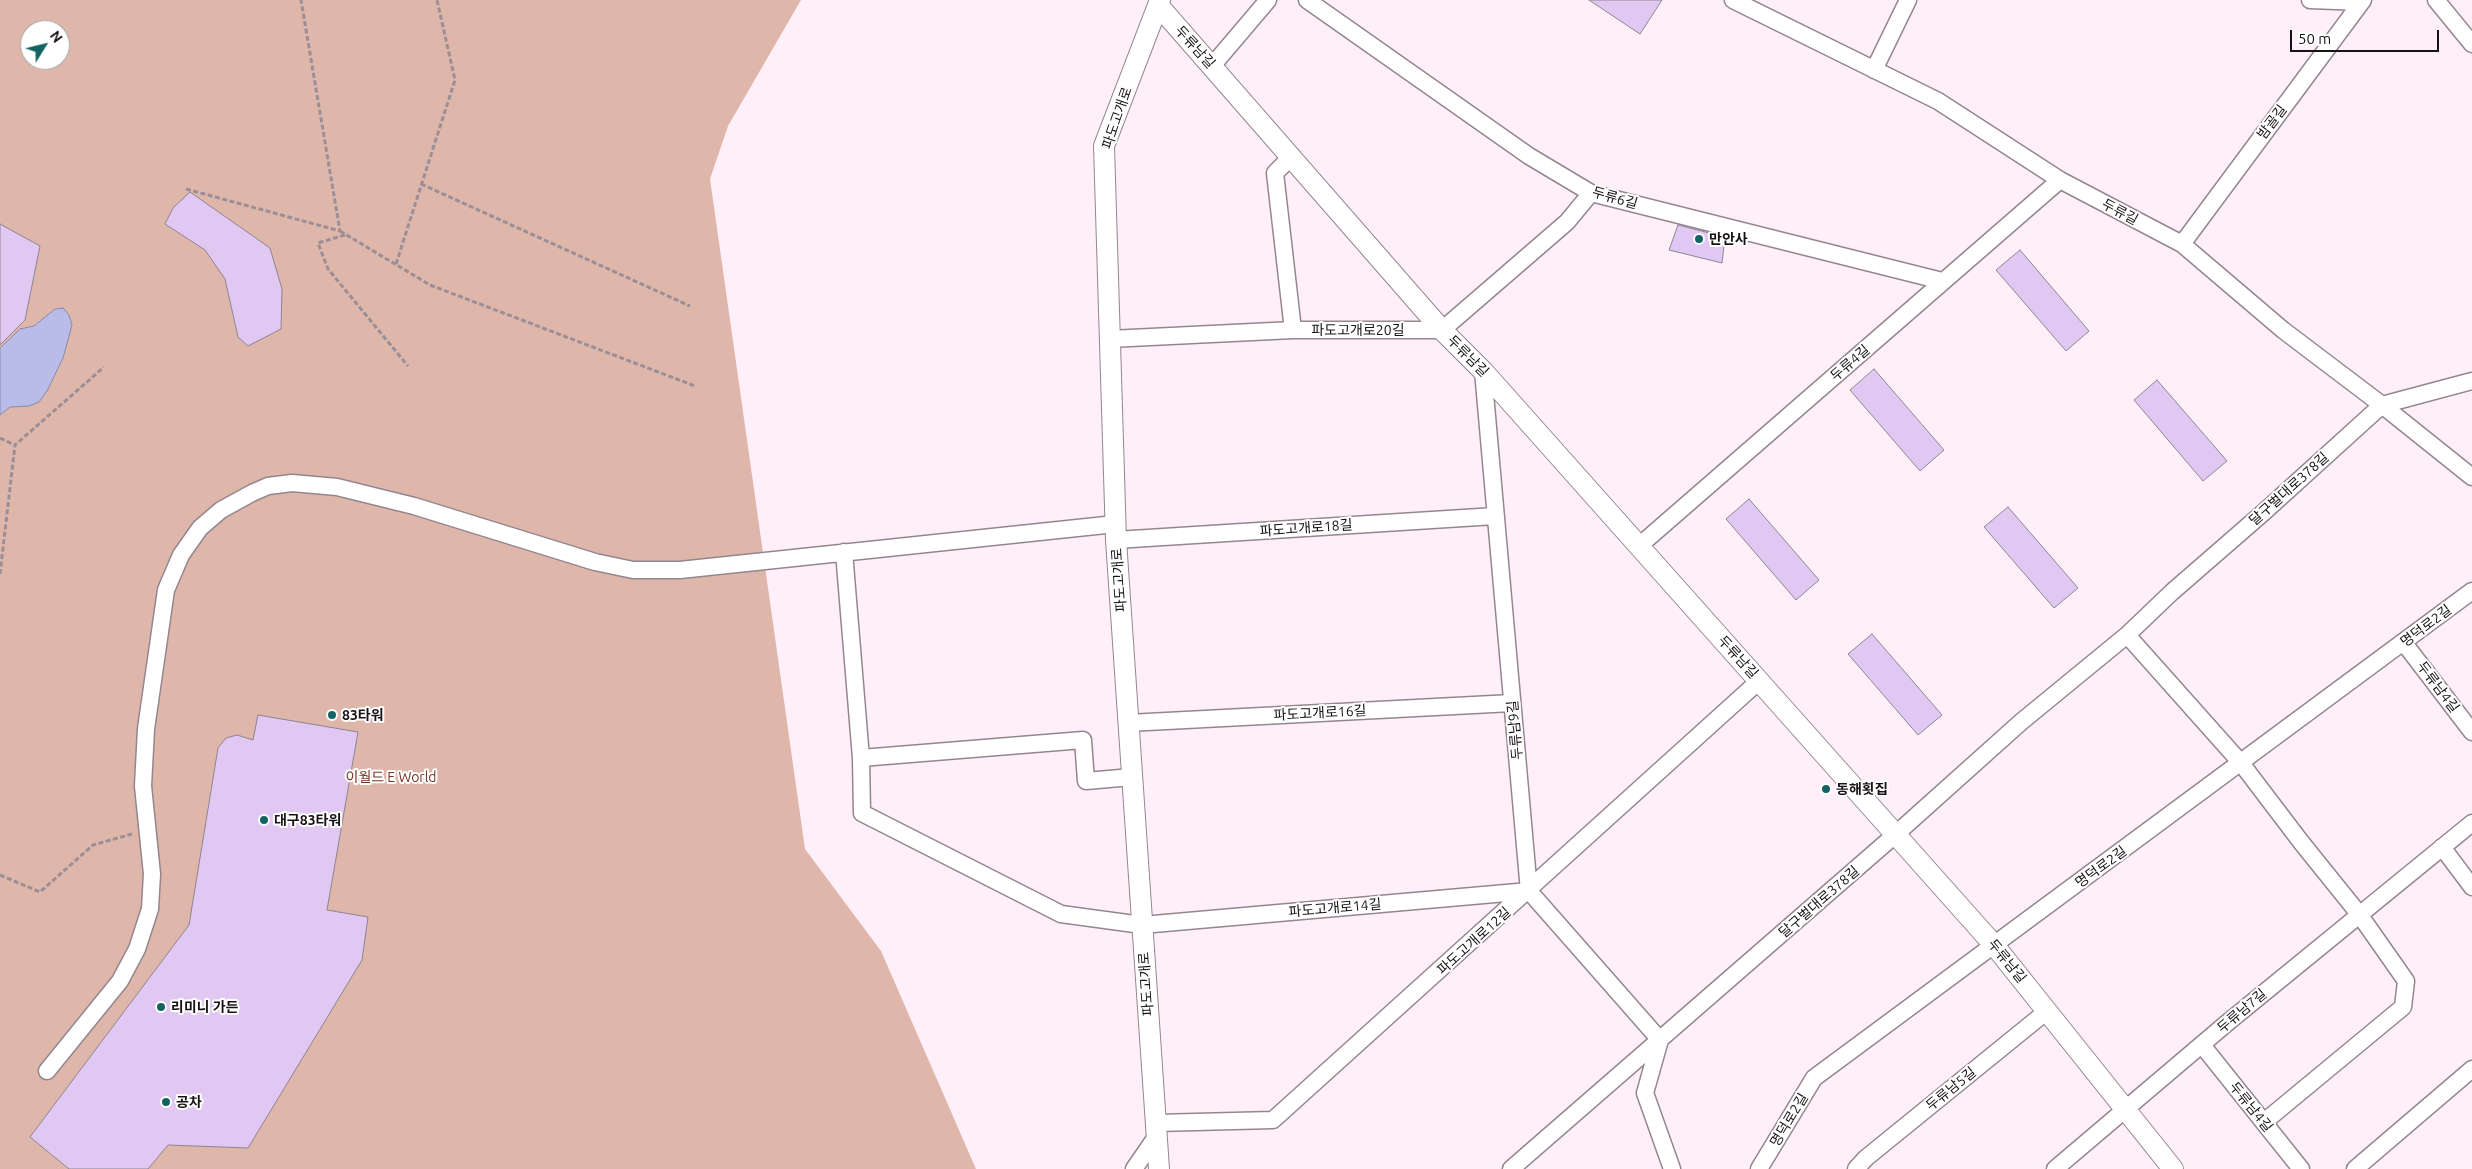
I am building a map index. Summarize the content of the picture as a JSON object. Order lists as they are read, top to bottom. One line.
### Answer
{"streets":{"street":["두류남길","파도고개로","밤골길","두류6길","두류길","파도고개로20길","두류4길","달구벌대로378길","파도고개로18길","명덕로2길","두류남4길","파도고개로16길","두류남9길","파도고개로14길","파도고개로12길","두류남7길","두류남5길"]},"crossings":[["두류남길","파도고개로"],["두류남길","파도고개로20길"],["두류남길","두류4길"],["두류남길","달구벌대로378길"],["두류남길","명덕로2길"],["두류남길","두류남9길"],["두류남길","파도고개로12길"],["두류남길","두류남7길"],["두류남길","두류남5길"],["파도고개로","파도고개로20길"],["파도고개로","파도고개로18길"],["파도고개로","파도고개로16길"],["파도고개로","파도고개로14길"],["파도고개로","파도고개로12길"],["밤골길","두류길"],["두류6길","두류4길"],["두류길","두류4길"],["두류길","달구벌대로378길"],["파도고개로18길","두류남9길"],["명덕로2길","두류남4길"],["두류남4길","두류남7길"],["파도고개로16길","두류남9길"],["두류남9길","파도고개로14길"],["두류남9길","파도고개로12길"],["파도고개로14길","파도고개로12길"]],"parks":["이월드 E World"],"places":["만안사","83타워","동해횟집","대구83타워","리미니 가든","공차"],"scale_bar":"50 m","north":"top right"}
